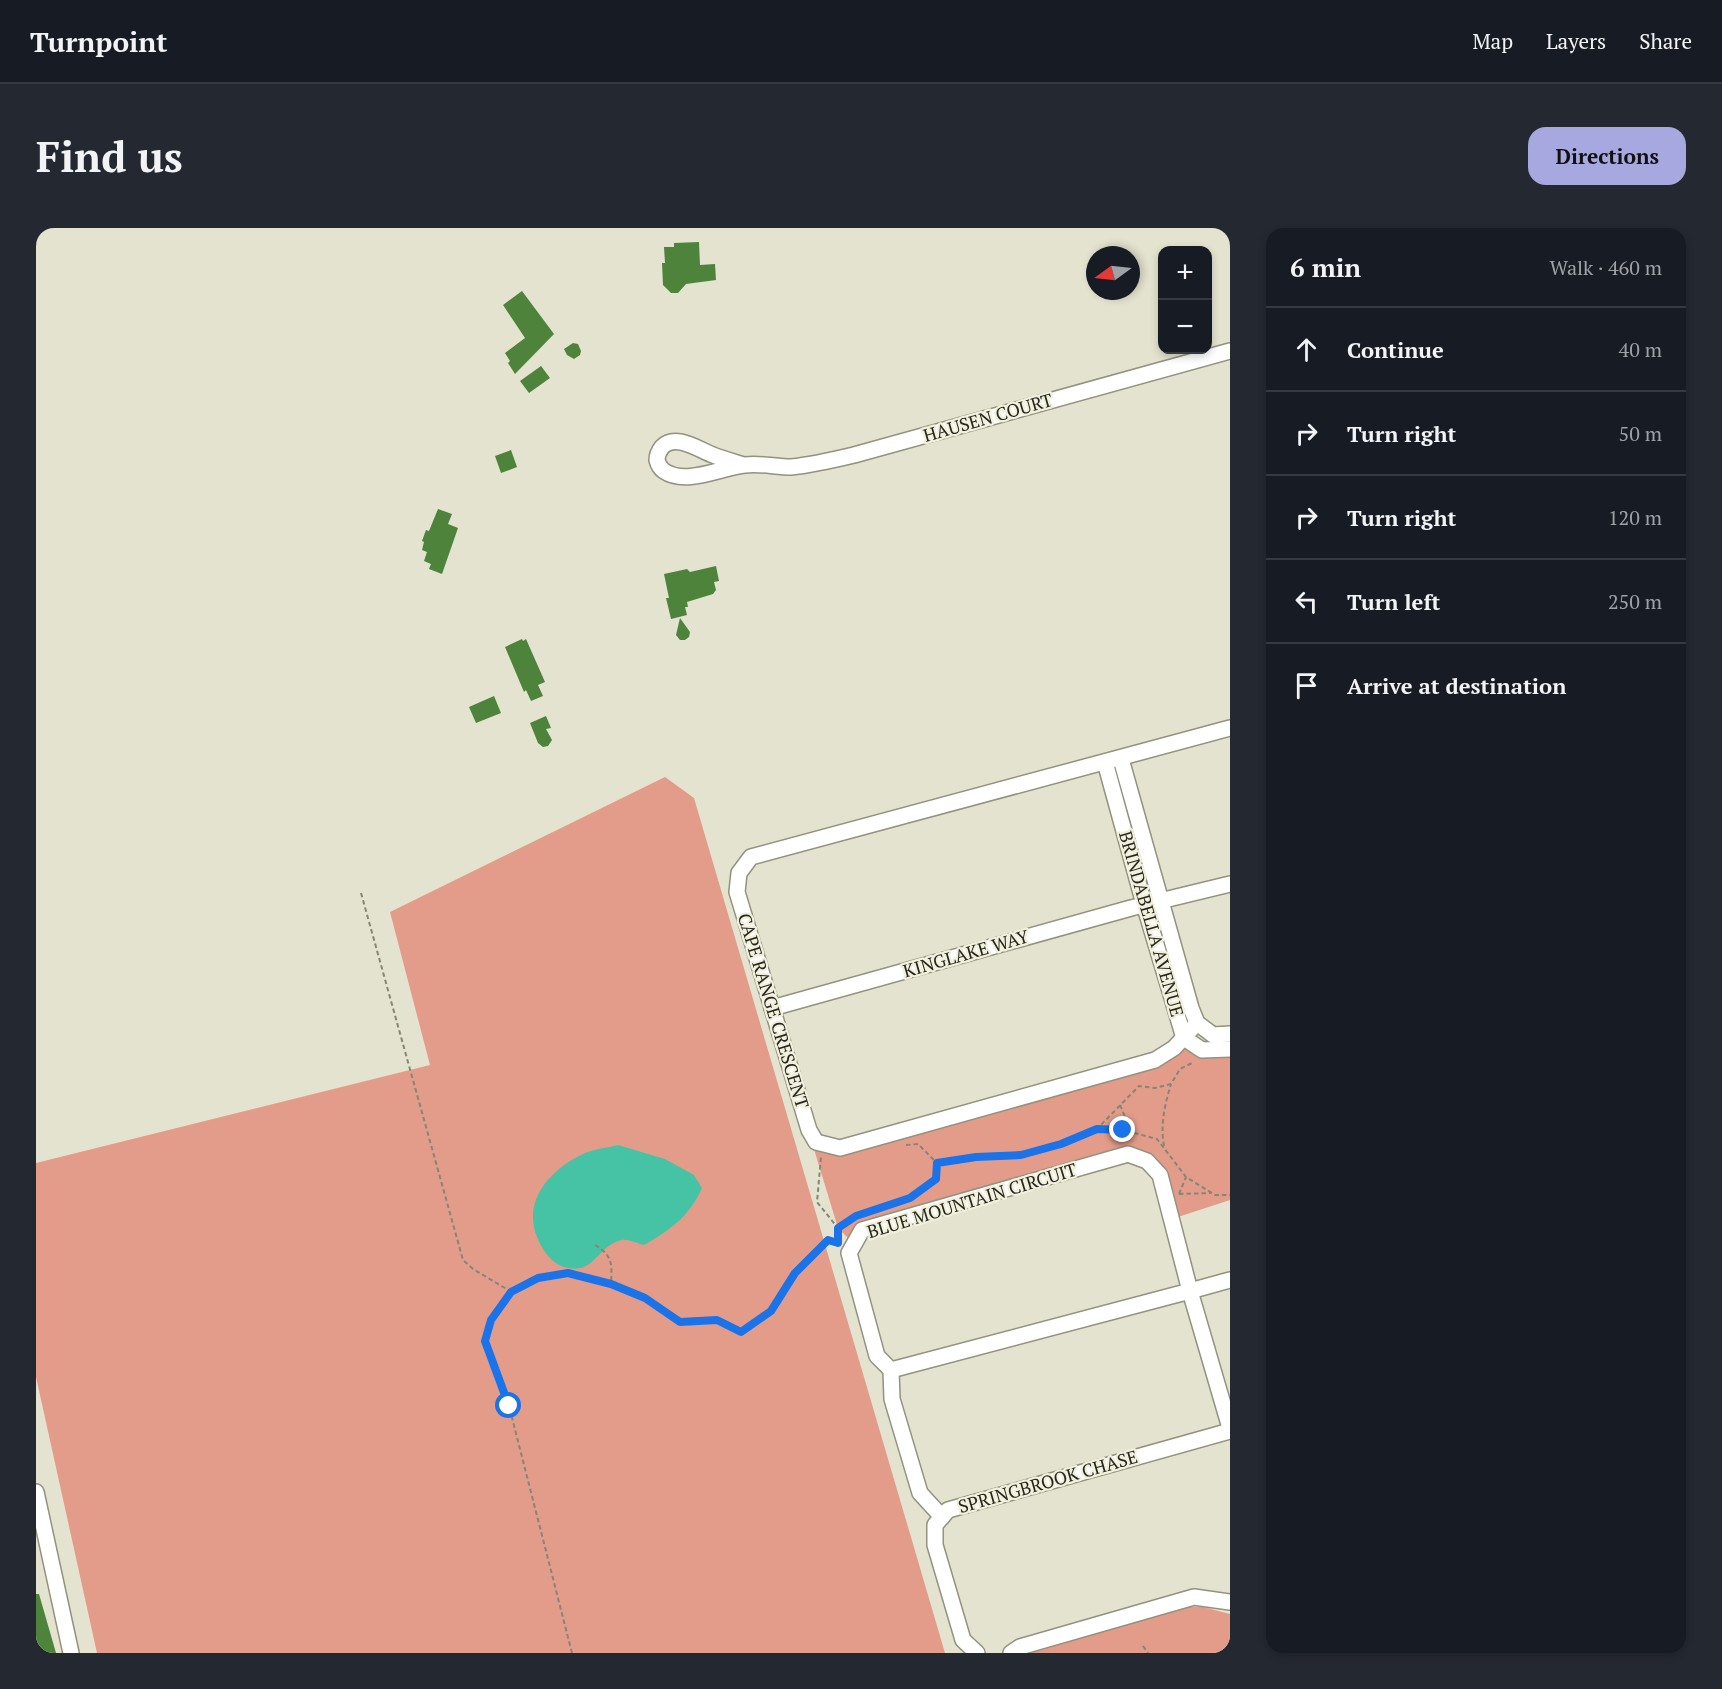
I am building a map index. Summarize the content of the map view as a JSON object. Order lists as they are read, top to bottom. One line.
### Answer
{"streets":{"street":["HAUSEN COURT","BRINDABELLA AVENUE","KINGLAKE WAY","CAPE RANGE CRESCENT","BLUE MOUNTAIN CIRCUIT","SPRINGBROOK CHASE"]},"crossings":[["BRINDABELLA AVENUE","KINGLAKE WAY"],["BRINDABELLA AVENUE","CAPE RANGE CRESCENT"],["KINGLAKE WAY","CAPE RANGE CRESCENT"],["BLUE MOUNTAIN CIRCUIT","SPRINGBROOK CHASE"]],"north":"left","page":{"header":"Turnpoint","nav":["Map","Layers","Share"],"buttons":"Directions","title":"Find us","heading":["6 min","Walk · 460 m"],"map_buttons":["+","−"],"list":[["Continue","40 m"],["Turn right","50 m"],["Turn right","120 m"],["Turn left","250 m"],"Arrive at destination"]}}
